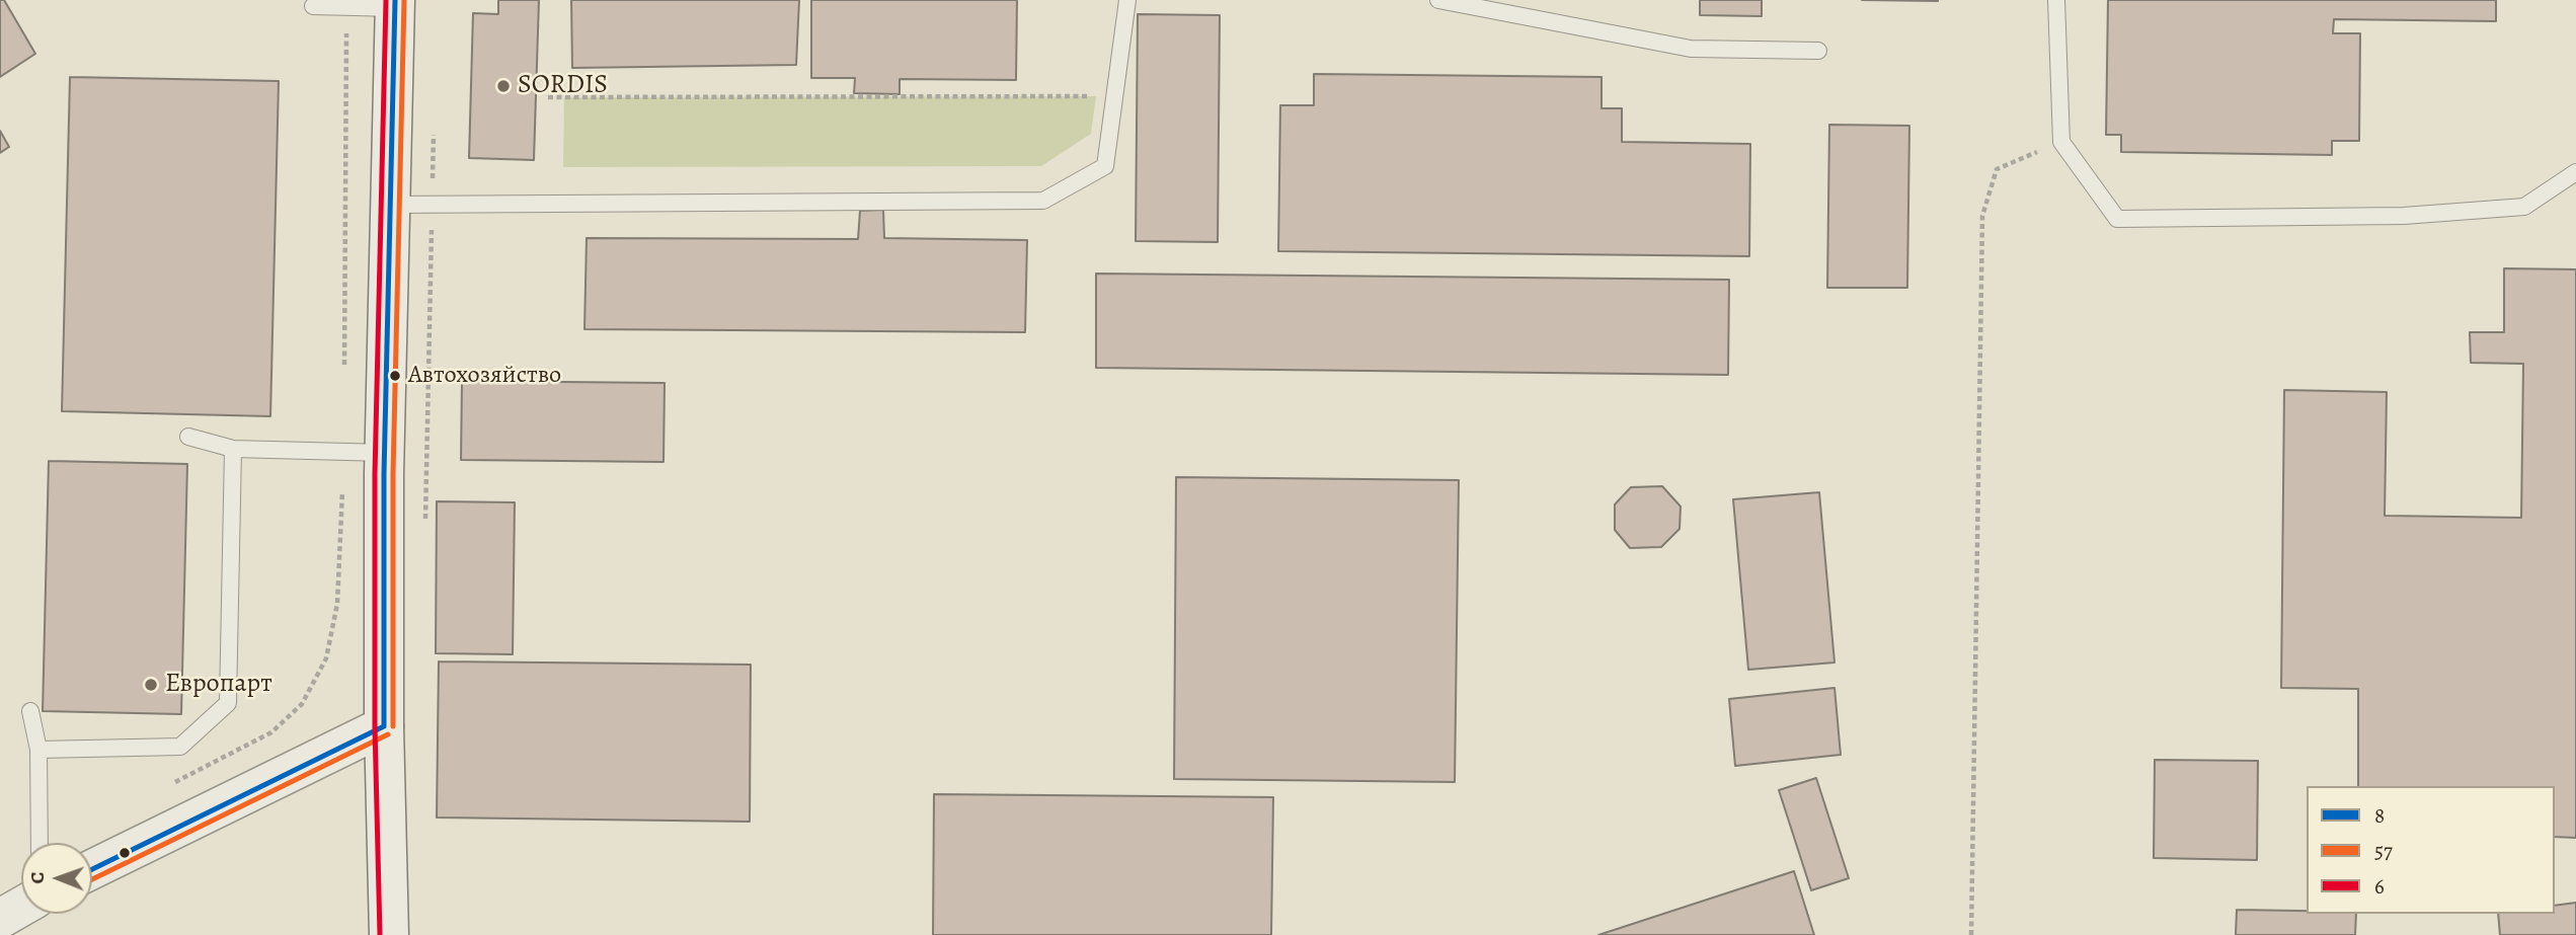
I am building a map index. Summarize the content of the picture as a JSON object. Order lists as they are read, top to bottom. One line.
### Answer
{"places":["SORDIS","Автохозяйство","Европарт"],"lines":["transit line 8","transit line 57","transit line 6"],"legend":["8","57","6"],"north":"left"}
